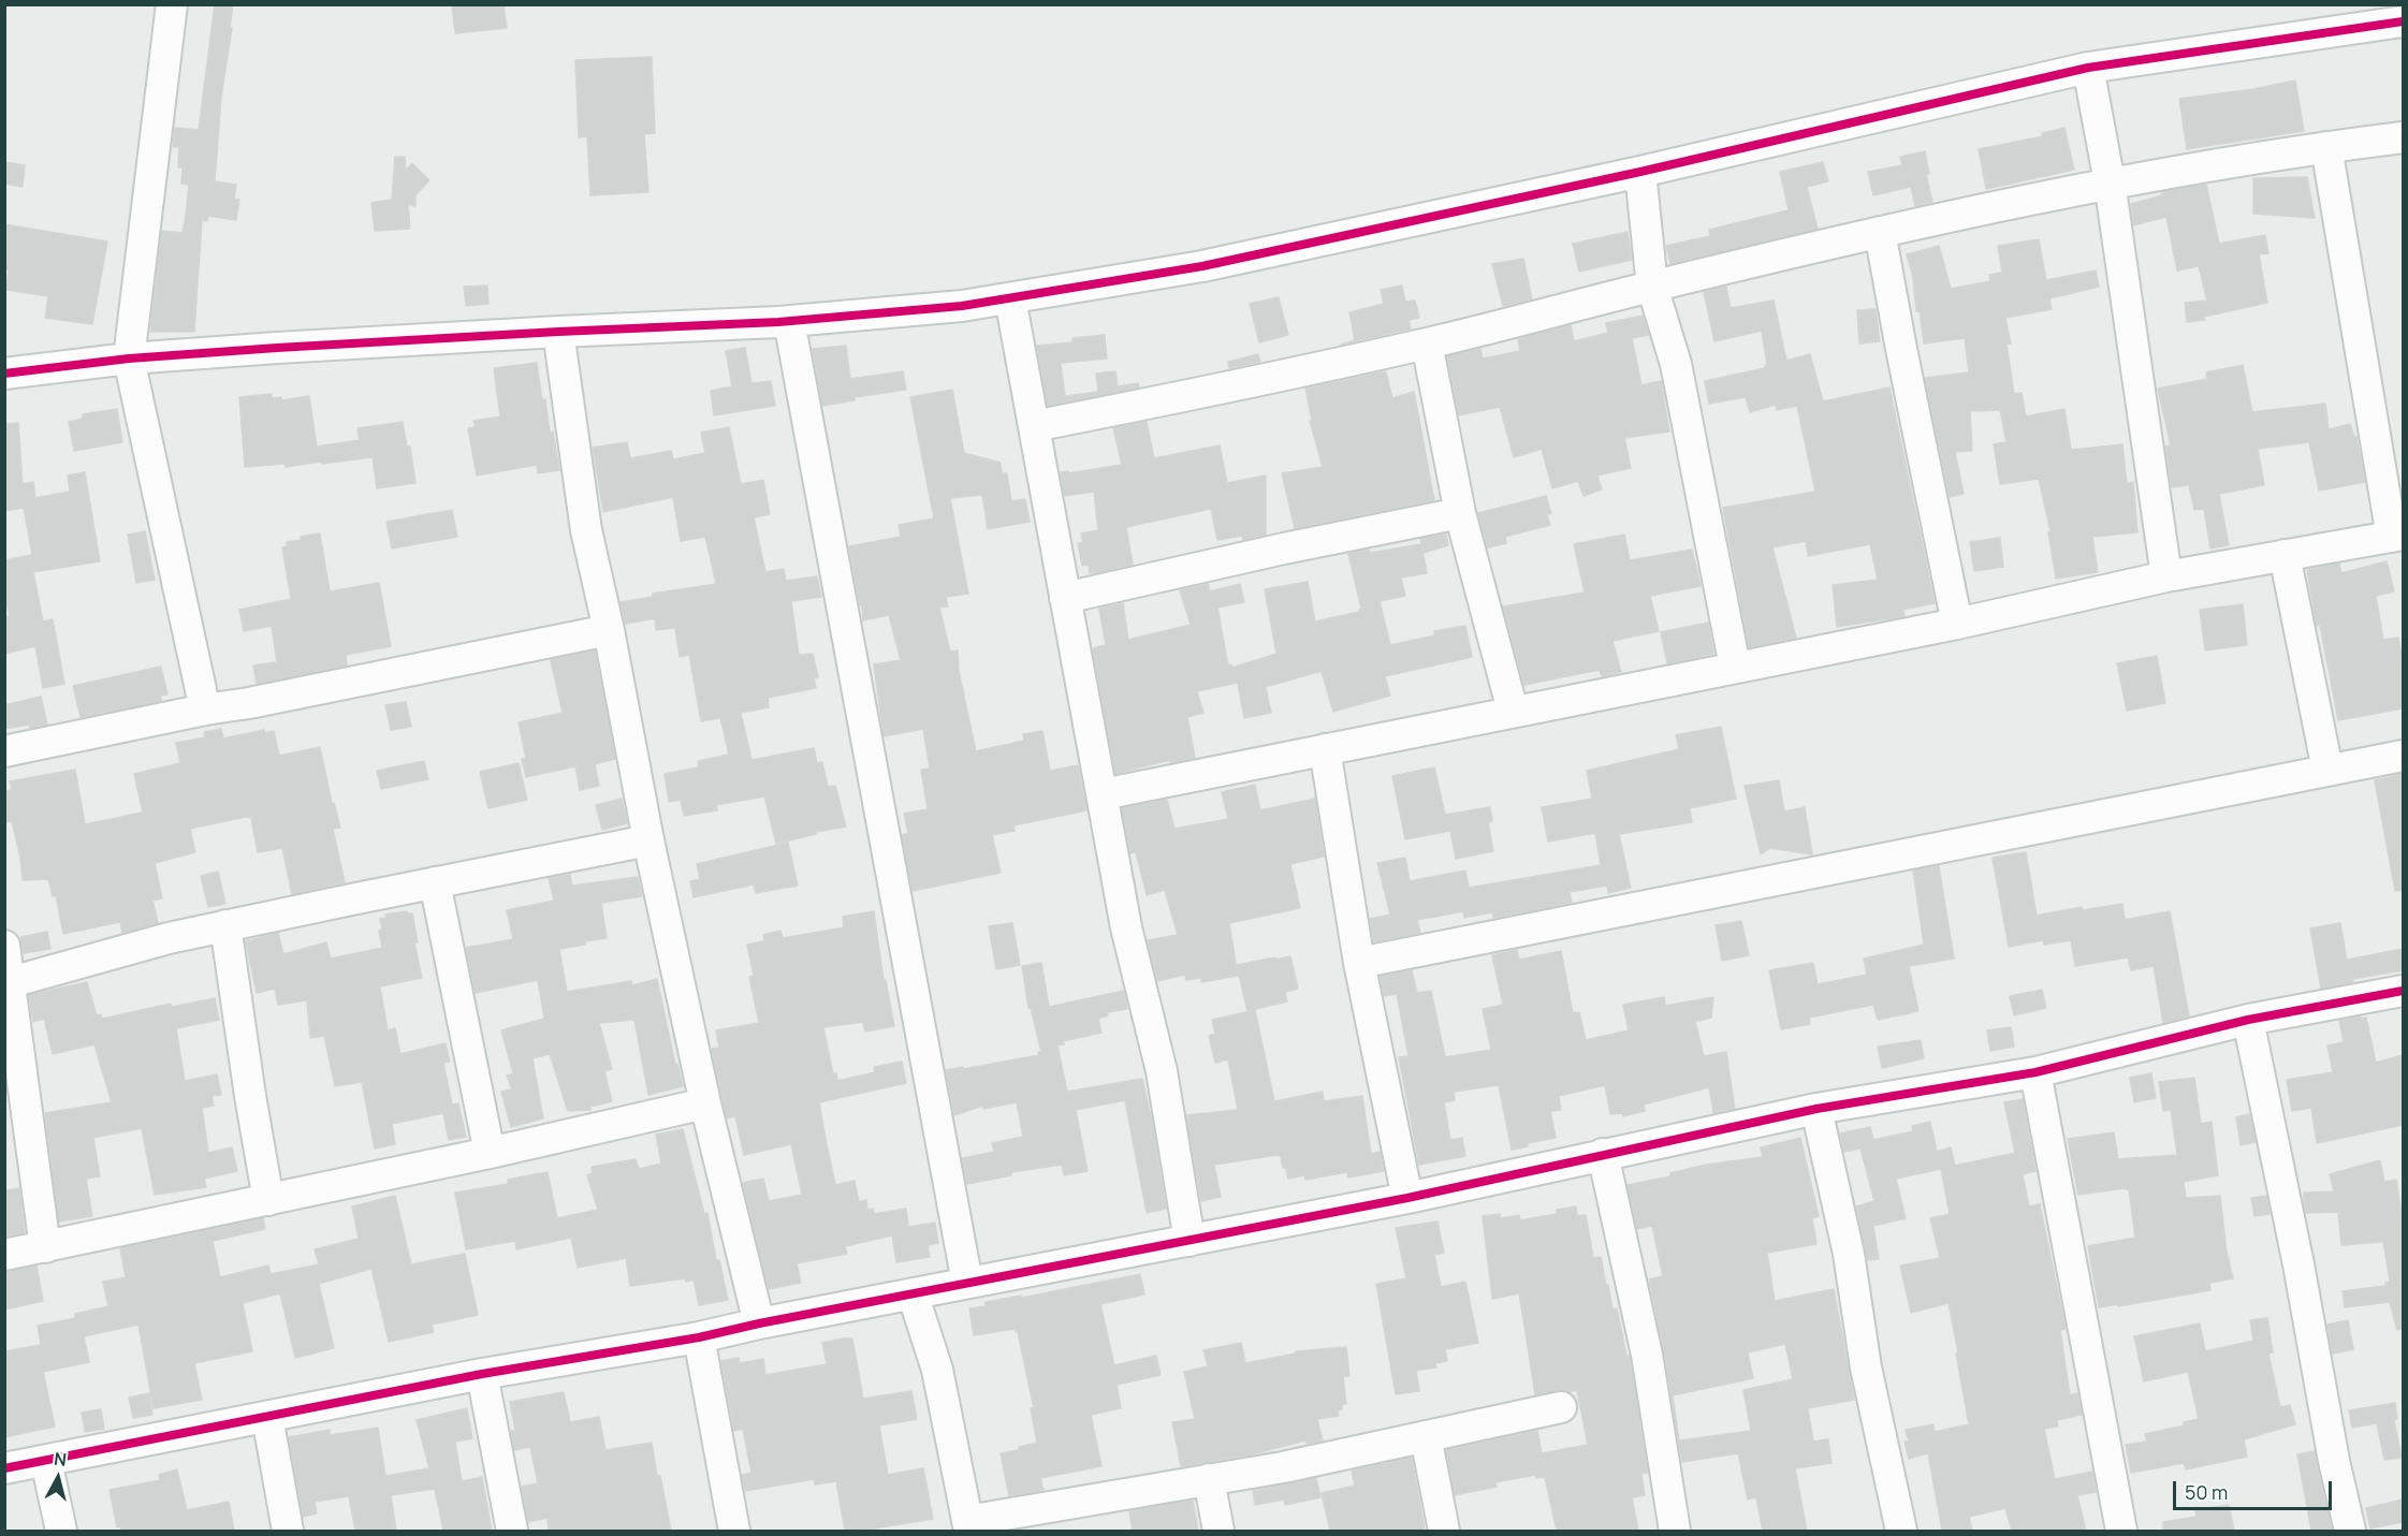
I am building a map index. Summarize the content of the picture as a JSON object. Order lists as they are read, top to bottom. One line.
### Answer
{"scale_bar":"50 m","north":"top"}
